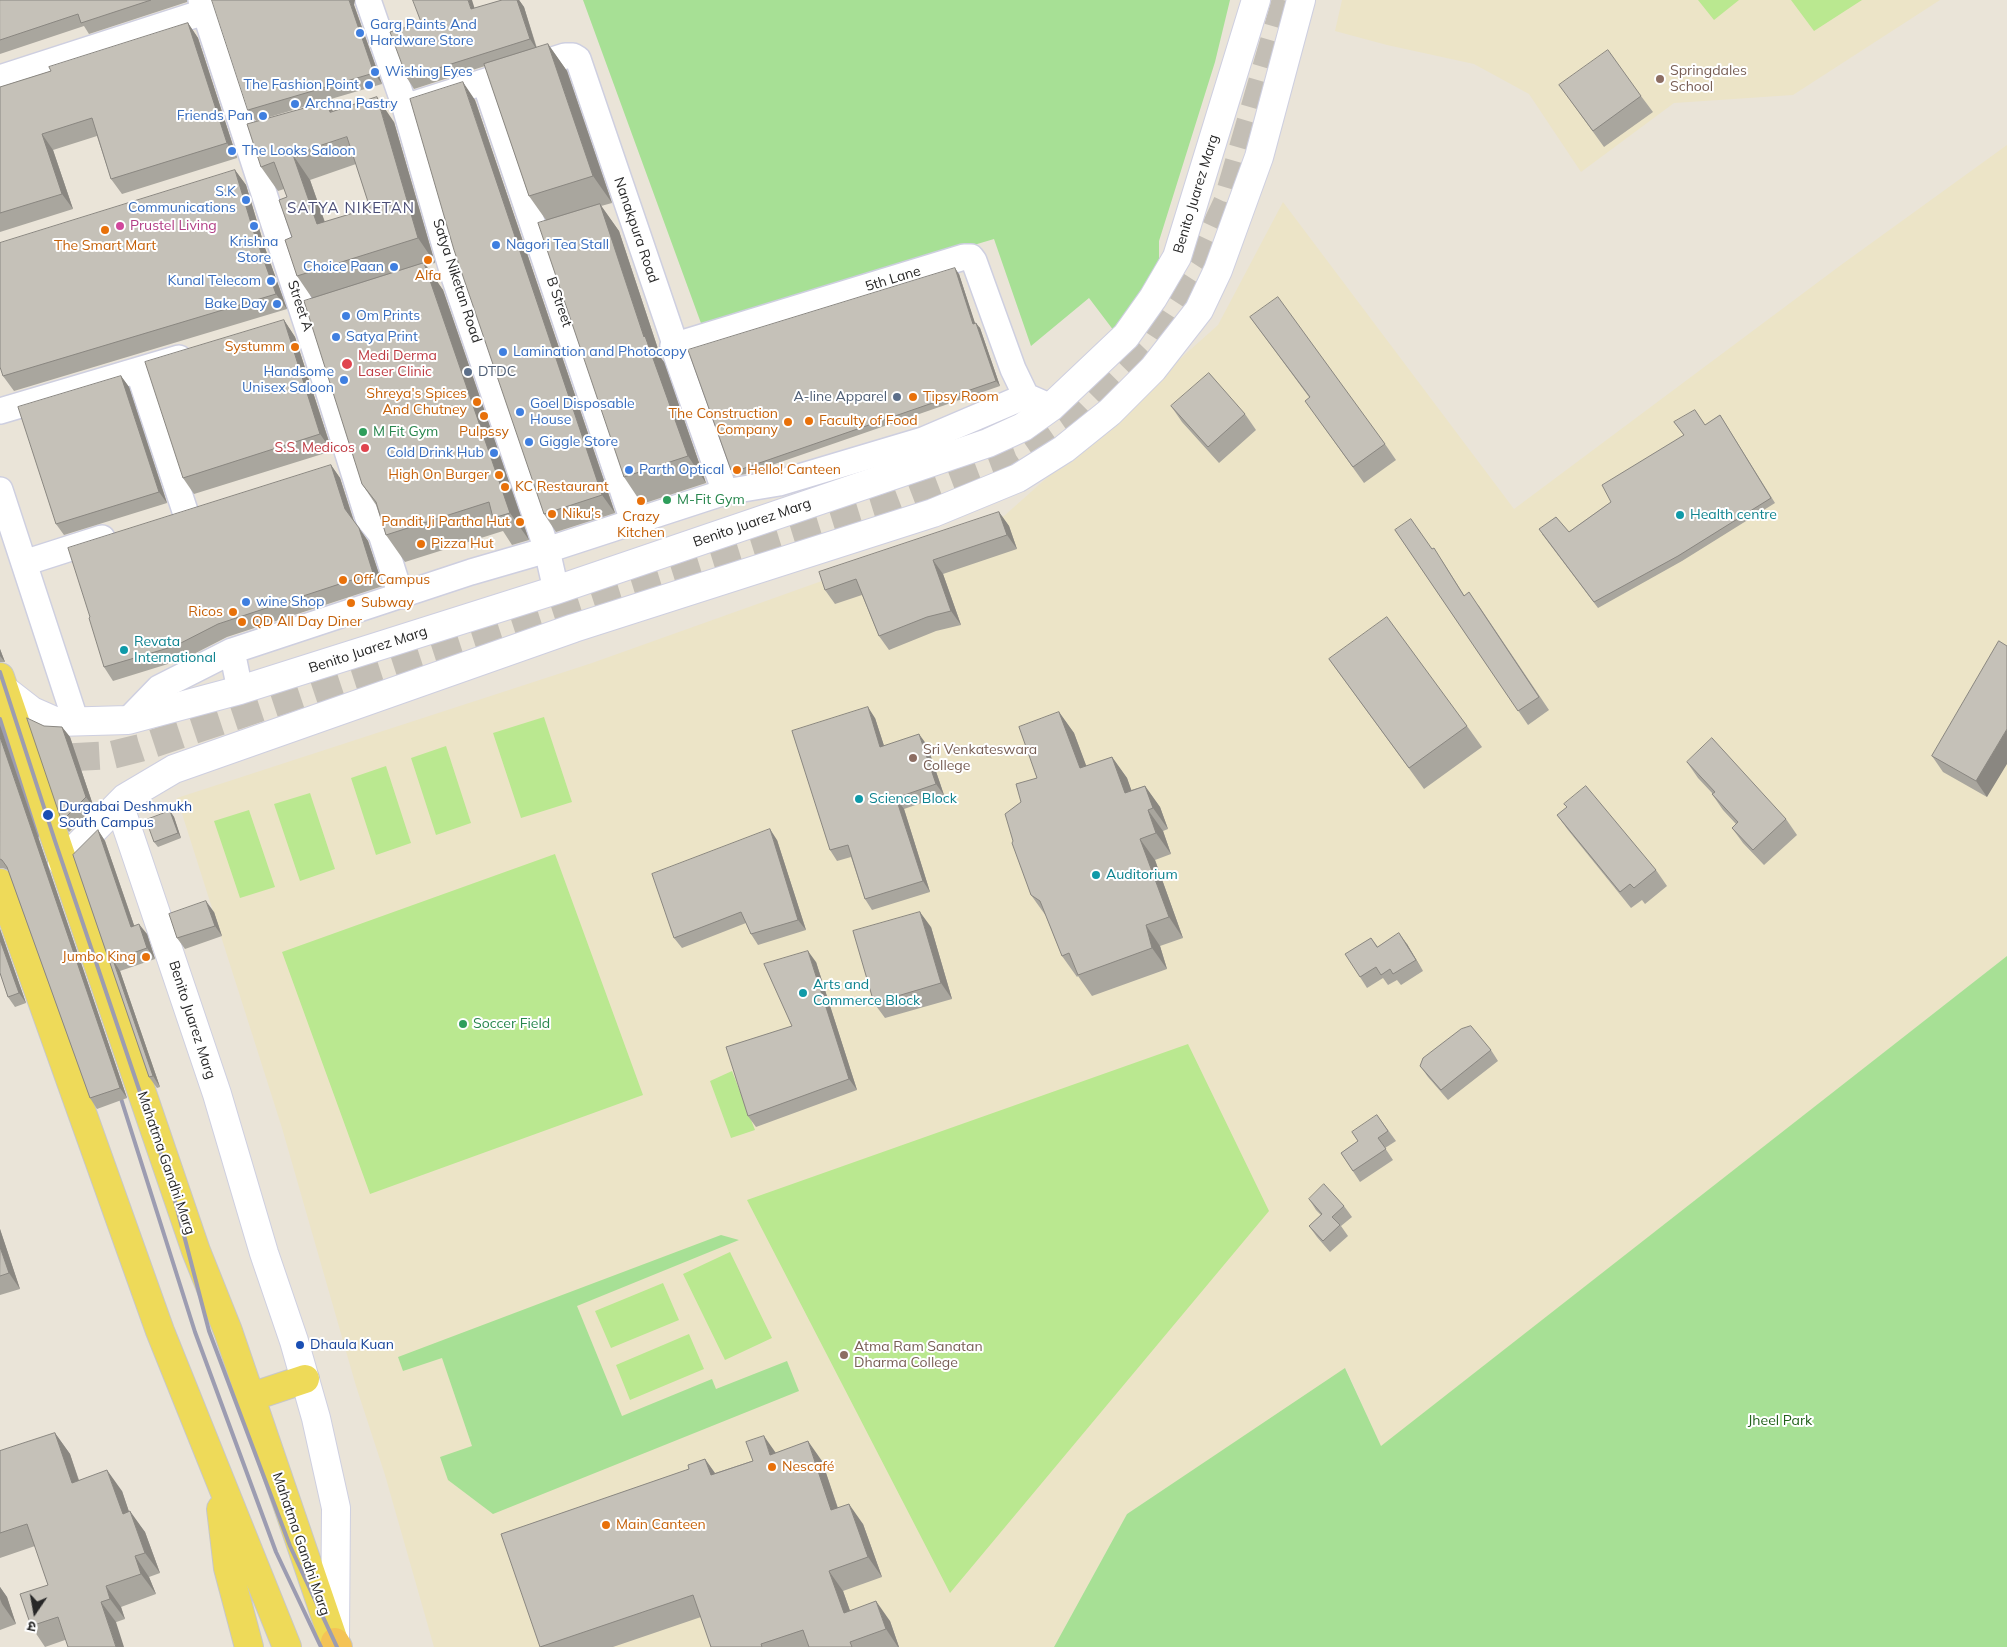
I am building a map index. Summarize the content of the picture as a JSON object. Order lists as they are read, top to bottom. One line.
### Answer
{"streets":{"main road":["Mahatma Gandhi Marg"],"street":["Benito Juarez Marg","Nanakpura Road","5th Lane","Satya Niketan Road","B Street","Street A"]},"crossings":[["Benito Juarez Marg","Satya Niketan Road"],["Benito Juarez Marg","Mahatma Gandhi Marg"],["Nanakpura Road","5th Lane"],["Nanakpura Road","B Street"]],"districts":["SATYA NIKETAN"],"parks":["Jheel Park"],"places":["Garg Paints And Hardware Store","Wishing Eyes","Springdales School","The Fashion Point","Archna Pastry","Friends Pan","The Looks Saloon","S.K Communications","Prustel Living","Krishna Store","The Smart Mart","Nagori Tea Stall","Alfa","Choice Paan","Kunal Telecom","Bake Day","Om Prints","Satya Print","Systumm","Lamination and Photocopy","Medi Derma Laser Clinic","DTDC","Handsome Unisex Saloon","A-line Apparel","Tipsy Room","Shreya's Spices And Chutney","Goel Disposable House","Pulpssy","Faculty of Food","The Construction Company","M Fit Gym","Giggle Store","S.S. Medicos","Cold Drink Hub","Parth Optical","Hello! Canteen","High On Burger","KC Restaurant","M-Fit Gym","Crazy Kitchen","Niku's","Health centre","Pandit Ji Partha Hut","Pizza Hut","Off Campus","wine Shop","Subway","Ricos","QD All Day Diner","Revata International","Sri Venkateswara College","Science Block","Durgabai Deshmukh South Campus","Auditorium","Jumbo King","Arts and Commerce Block","Soccer Field","Dhaula Kuan","Atma Ram Sanatan Dharma College","Nescafé","Main Canteen"],"north":"bottom"}
